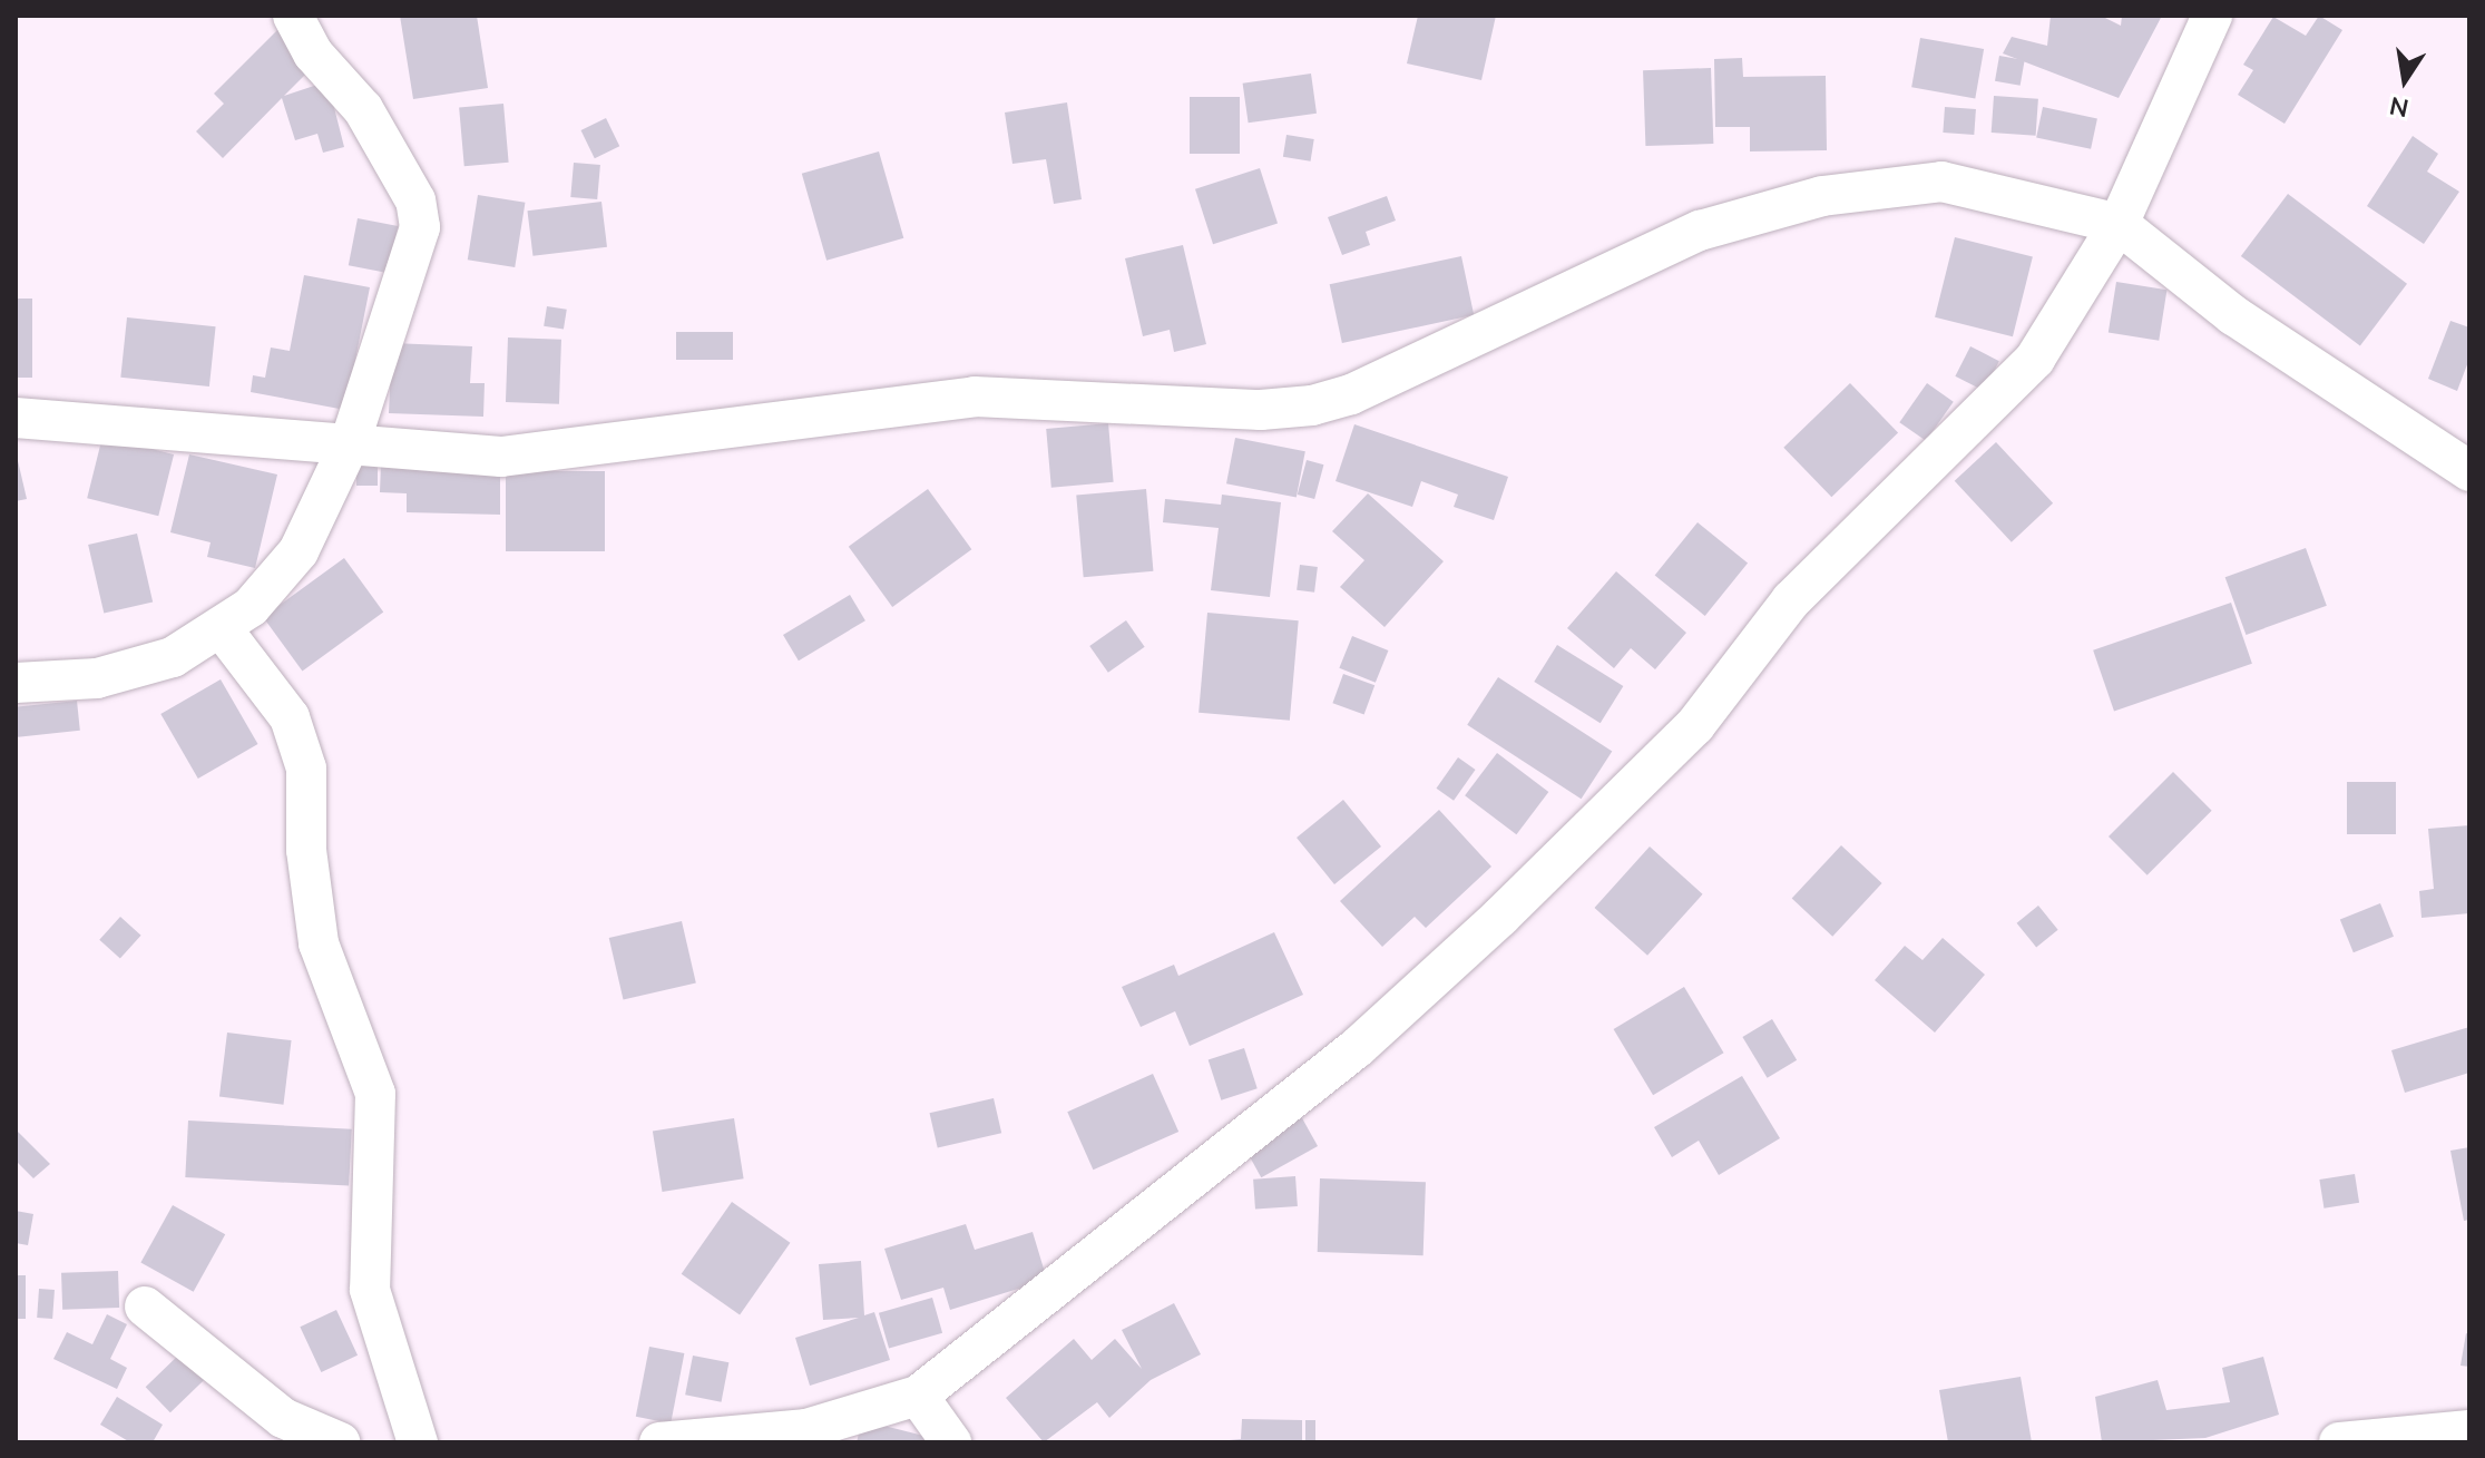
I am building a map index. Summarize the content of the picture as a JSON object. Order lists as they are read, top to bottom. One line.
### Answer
{"north":"bottom"}
